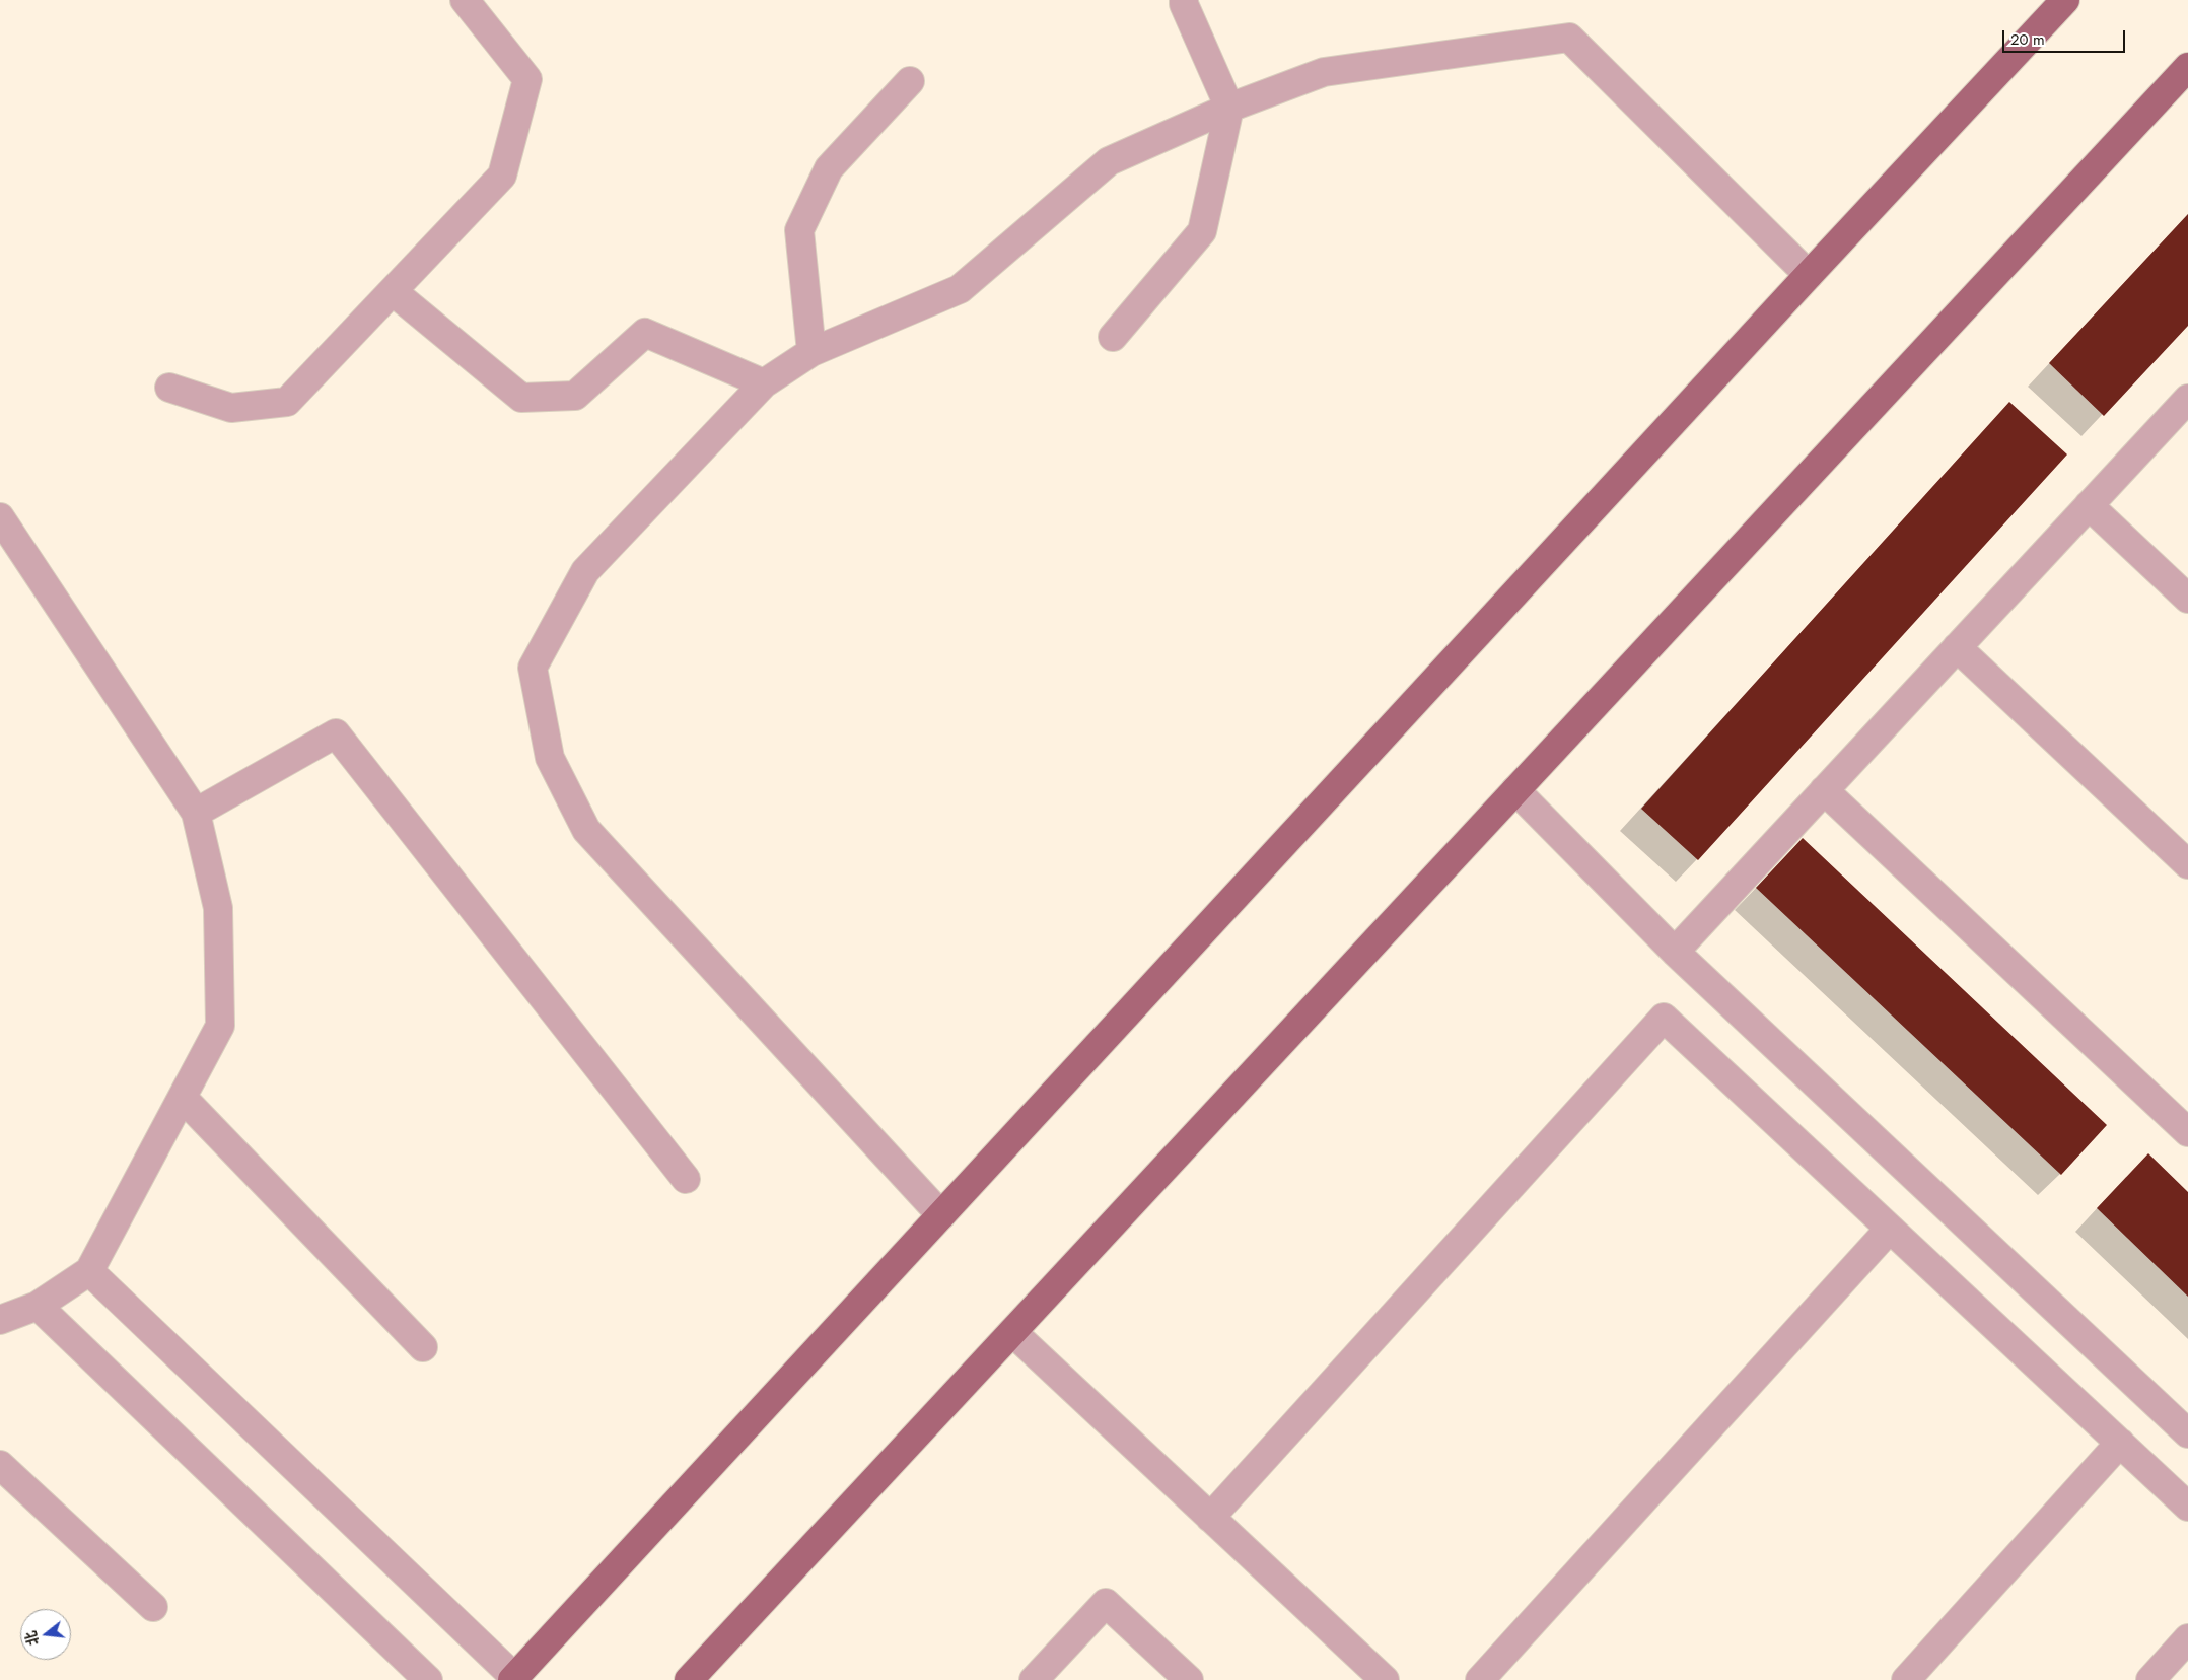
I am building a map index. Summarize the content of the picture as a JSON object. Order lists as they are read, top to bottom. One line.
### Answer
{"scale_bar":"20 m","north":"left"}
